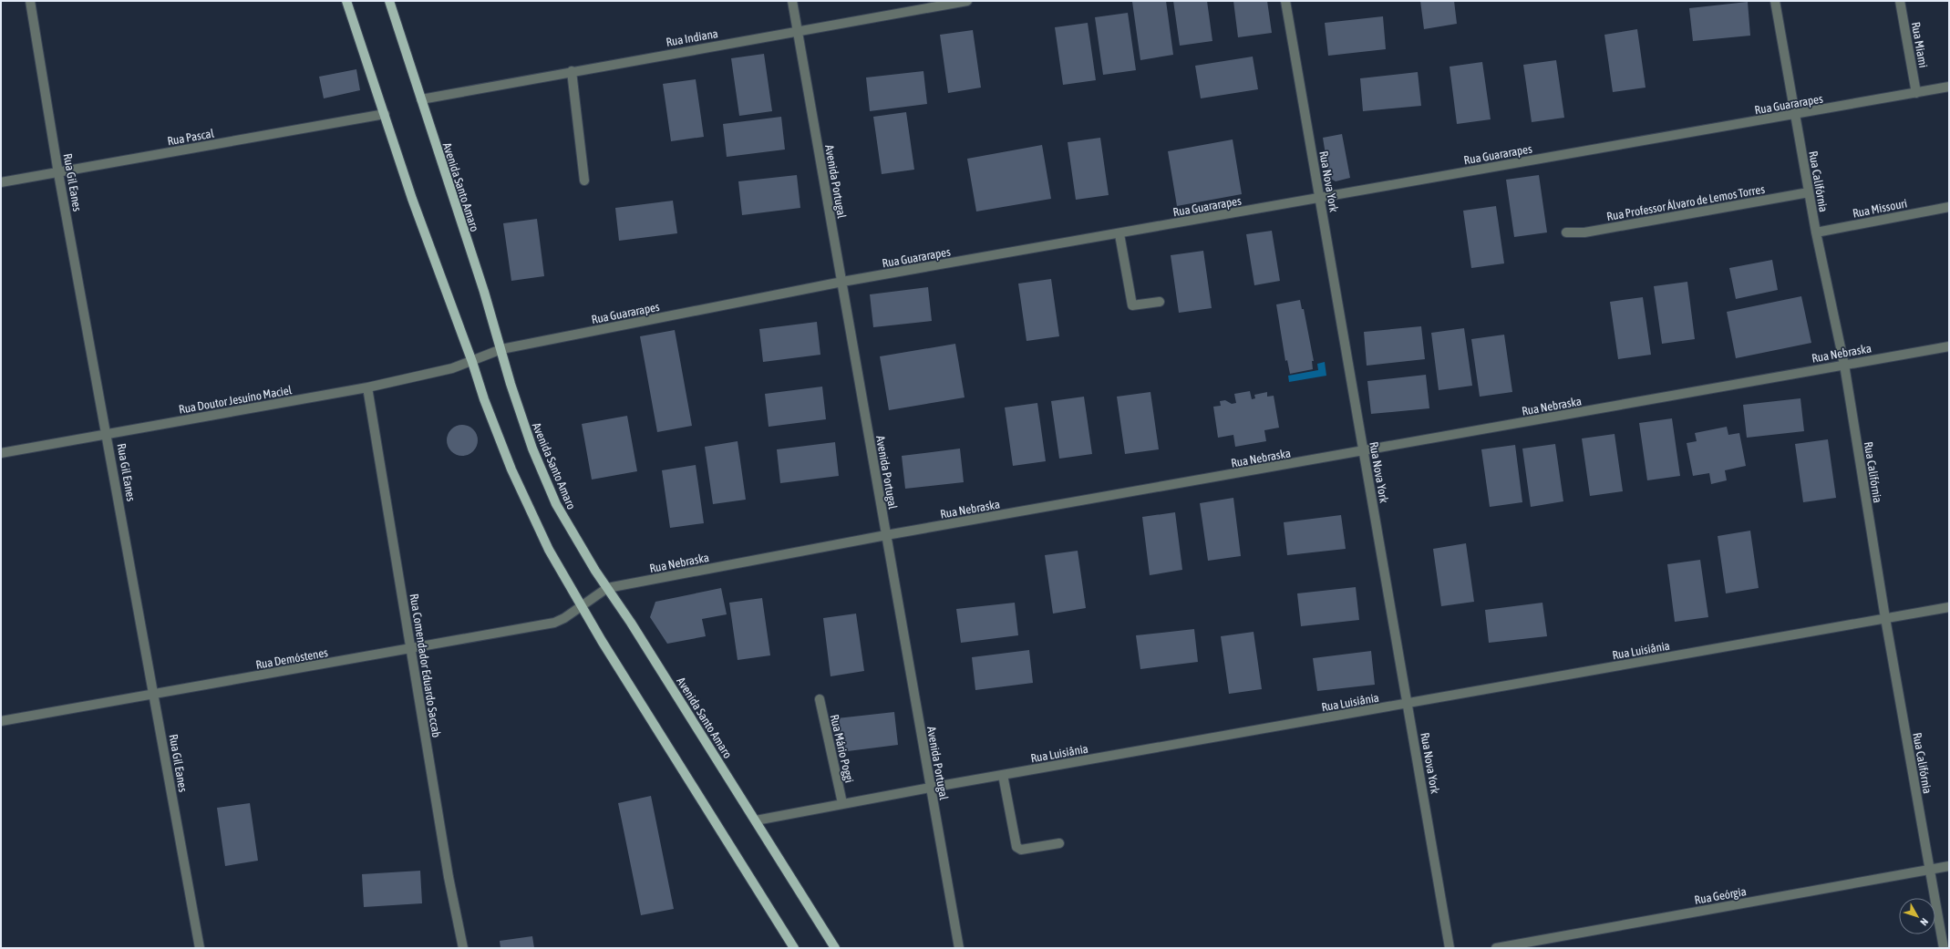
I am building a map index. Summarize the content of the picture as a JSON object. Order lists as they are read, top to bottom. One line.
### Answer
{"streets":{"main road":["Avenida Santo Amaro"],"street":["Rua Indiana","Rua Miami","Rua Guararapes","Rua Pascal","Avenida Portugal","Rua Nova York","Rua Califórnia","Rua Gil Eanes","Rua Professor Álvaro de Lemos Torres","Rua Missouri","Rua Nebraska","Rua Doutor Jesuíno Maciel","Rua Luisiânia","Rua Demóstenes","Rua Comendador Eduardo Saccab","Rua Mário Poggi","Rua Geórgia"]},"crossings":[["Rua Indiana","Avenida Portugal"],["Rua Indiana","Avenida Santo Amaro"],["Rua Miami","Rua Guararapes"],["Rua Guararapes","Avenida Portugal"],["Rua Guararapes","Rua Nova York"],["Rua Guararapes","Rua Califórnia"],["Rua Guararapes","Avenida Santo Amaro"],["Rua Guararapes","Rua Doutor Jesuíno Maciel"],["Rua Pascal","Rua Gil Eanes"],["Avenida Portugal","Rua Nebraska"],["Avenida Portugal","Rua Luisiânia"],["Rua Nova York","Rua Nebraska"],["Rua Nova York","Rua Luisiânia"],["Rua Califórnia","Rua Professor Álvaro de Lemos Torres"],["Rua Califórnia","Rua Missouri"],["Rua Califórnia","Rua Nebraska"],["Rua Califórnia","Rua Luisiânia"],["Rua Califórnia","Rua Geórgia"],["Rua Gil Eanes","Rua Doutor Jesuíno Maciel"],["Rua Gil Eanes","Rua Demóstenes"],["Avenida Santo Amaro","Rua Nebraska"],["Avenida Santo Amaro","Rua Luisiânia"],["Rua Nebraska","Rua Demóstenes"],["Rua Doutor Jesuíno Maciel","Rua Comendador Eduardo Saccab"],["Rua Luisiânia","Rua Mário Poggi"],["Rua Demóstenes","Rua Comendador Eduardo Saccab"]],"north":"bottom right"}
